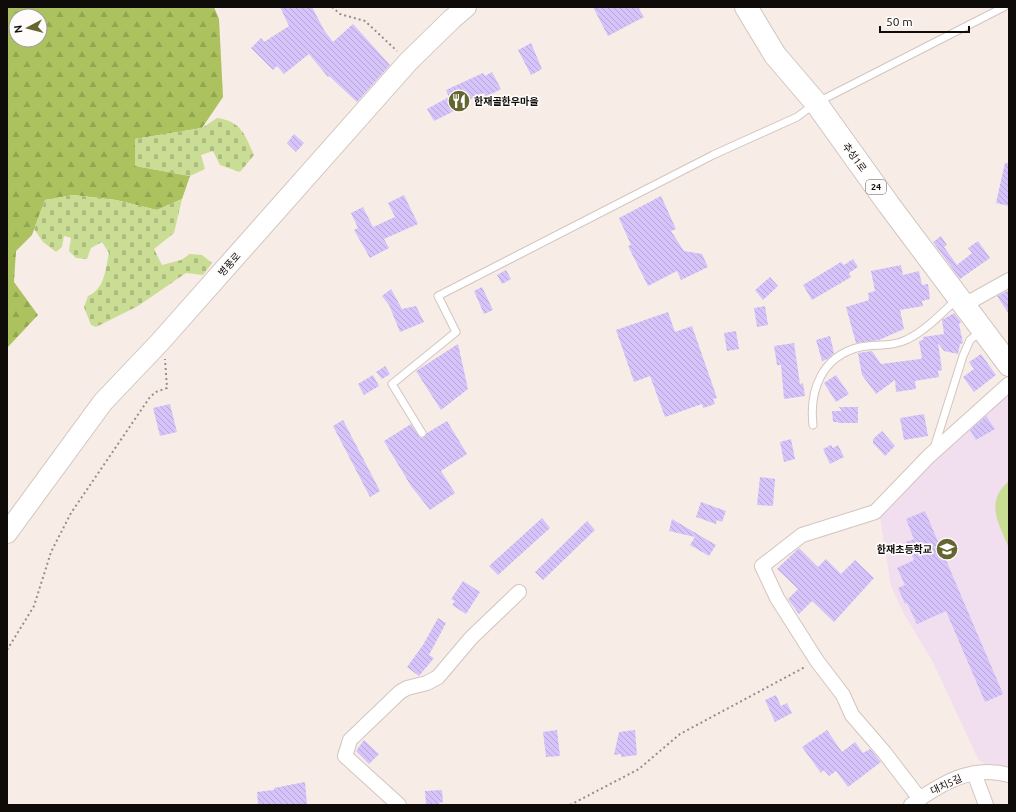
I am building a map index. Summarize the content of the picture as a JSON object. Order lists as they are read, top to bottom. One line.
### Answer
{"streets":{"main road":["추성1로","24","병풍로"],"street":["대치5길"]},"places":{"restaurant":["한재골한우마을"],"school or university":["한재초등학교"]},"scale_bar":"50 m","north":"left"}
